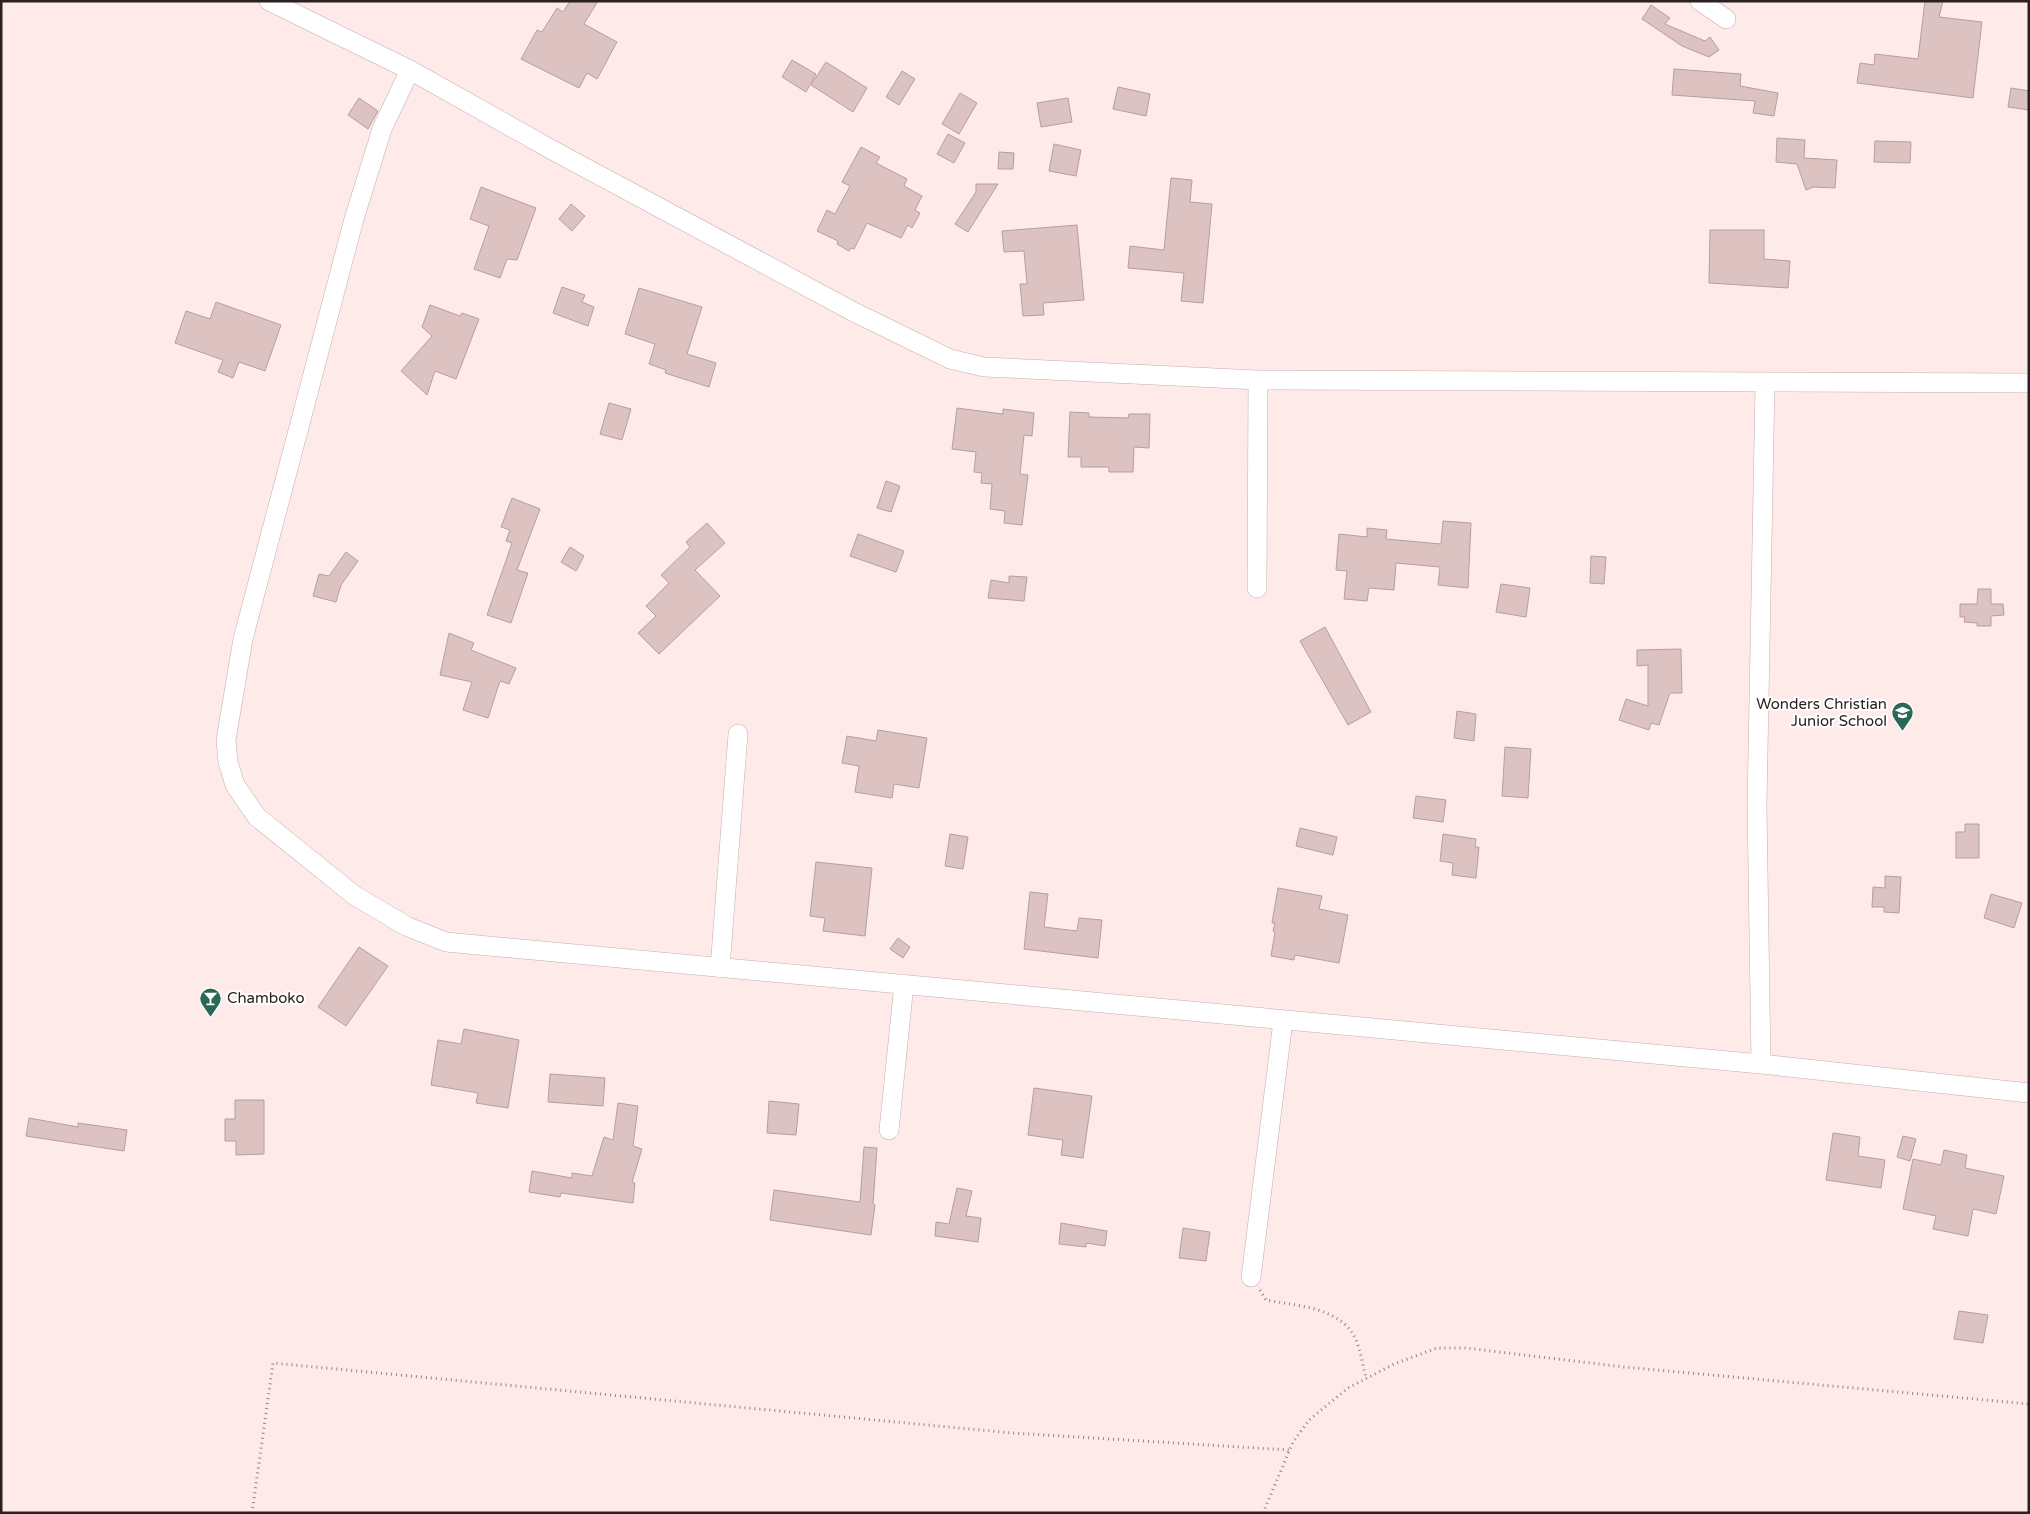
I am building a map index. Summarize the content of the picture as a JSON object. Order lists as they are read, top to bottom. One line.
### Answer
{"places":{"school or university":["Wonders Christian Junior School"],"bar":["Chamboko"]}}
